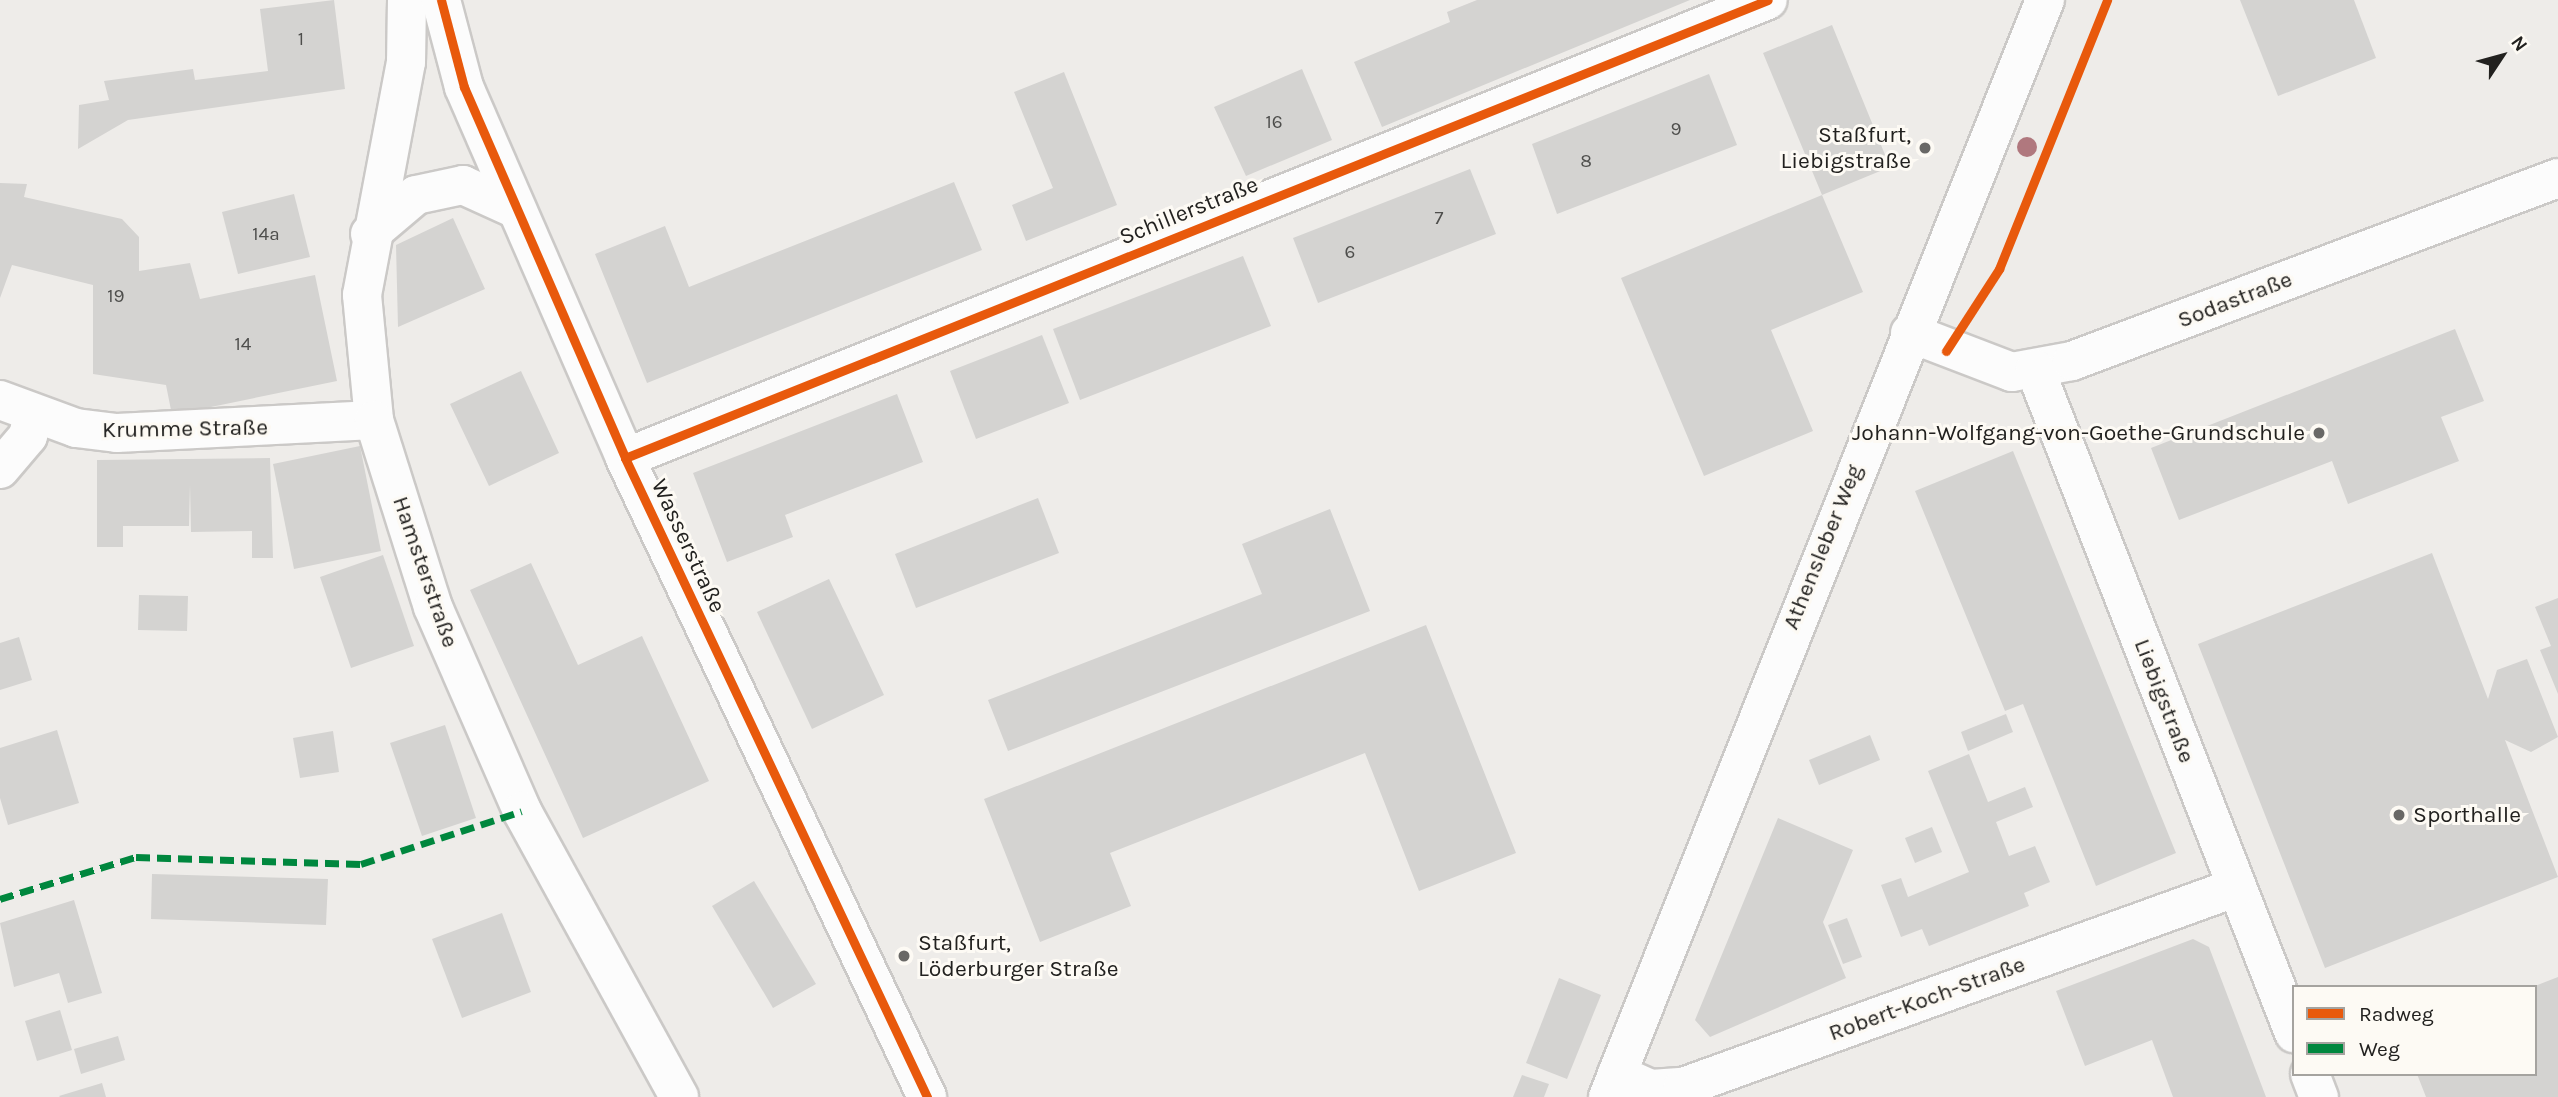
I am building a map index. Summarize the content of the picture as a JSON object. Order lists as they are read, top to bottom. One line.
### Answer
{"streets":{"street":["Schillerstraße","Sodastraße","Krumme Straße","Wasserstraße","Athensleber Weg","Hamsterstraße","Liebigstraße","Robert-Koch-Straße"]},"crossings":[["Schillerstraße","Wasserstraße"],["Sodastraße","Athensleber Weg"],["Sodastraße","Liebigstraße"],["Krumme Straße","Hamsterstraße"],["Athensleber Weg","Robert-Koch-Straße"],["Liebigstraße","Robert-Koch-Straße"]],"places":["Staßfurt, Liebigstraße","Johann-Wolfgang-von-Goethe-Grundschule","Sporthalle","Staßfurt, Löderburger Straße"],"house_numbers":["1","16","9","8","7","14a","6","19","14"],"legend":["Radweg","Weg"],"north":"top right"}
